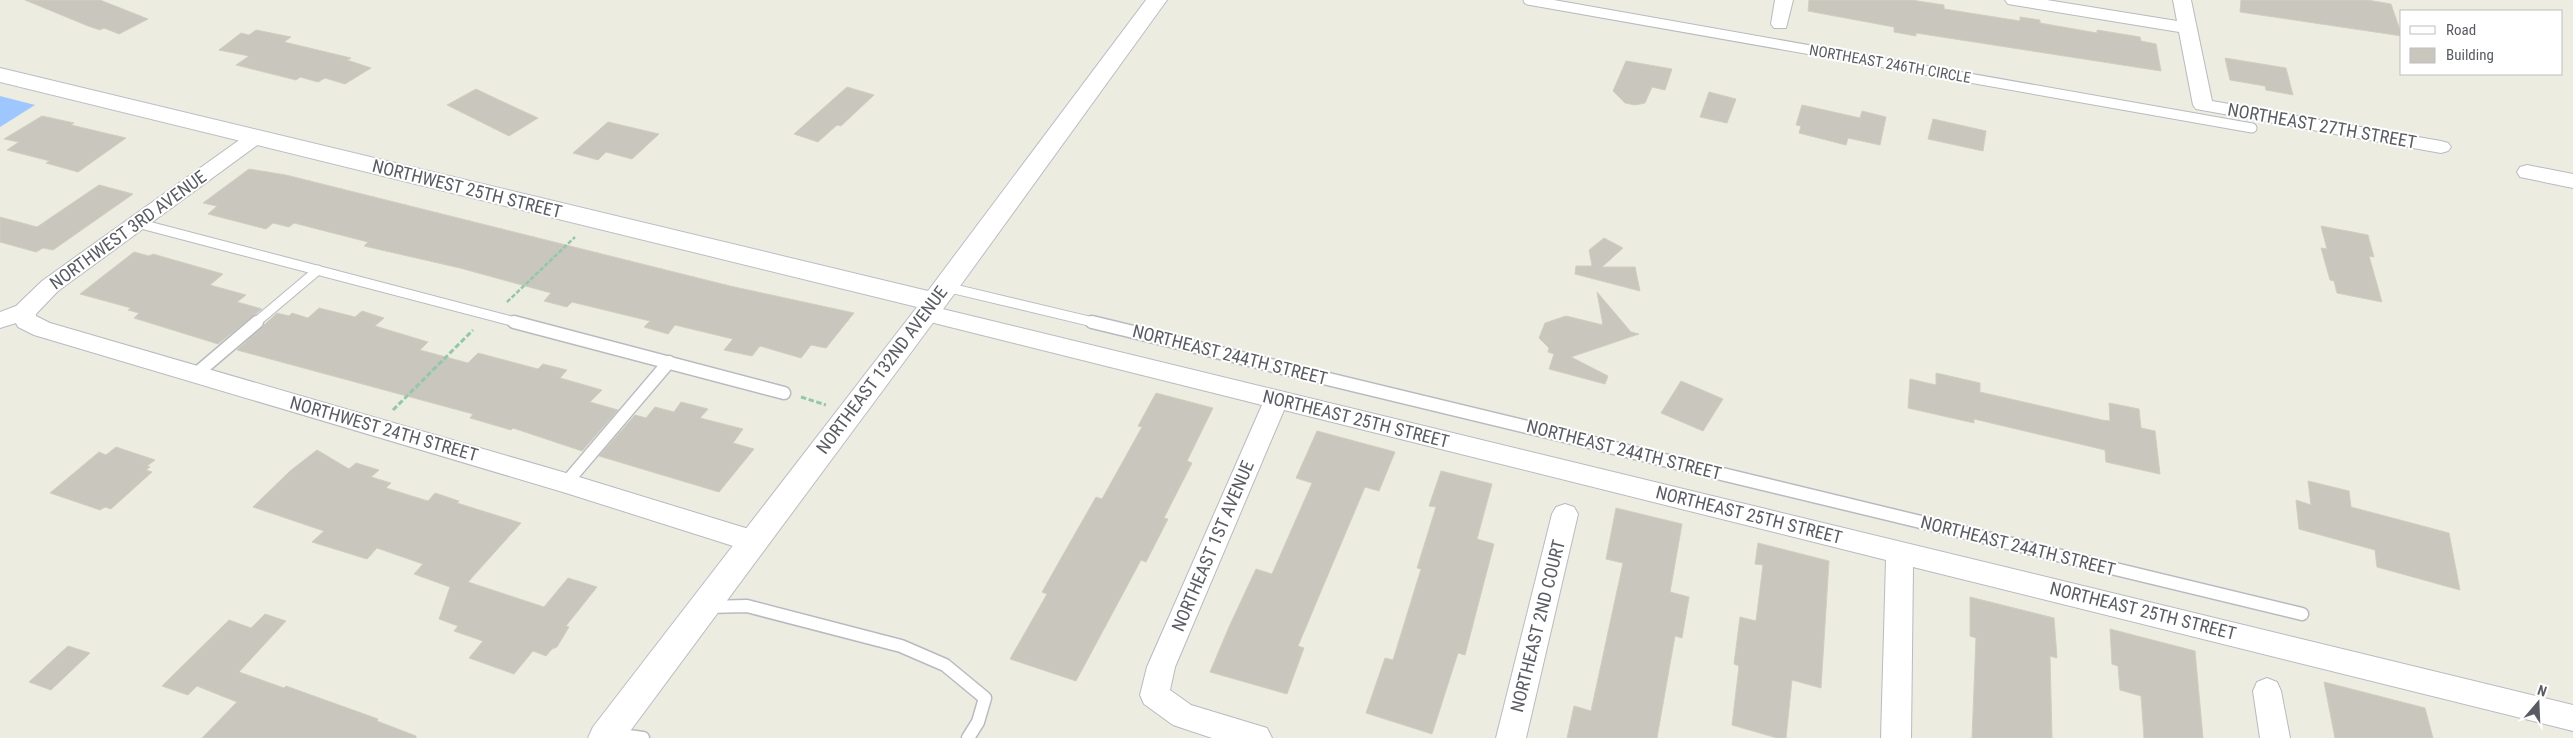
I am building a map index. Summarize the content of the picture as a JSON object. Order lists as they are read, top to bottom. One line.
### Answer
{"streets":{"street":["NORTHEAST 27TH STREET","NORTHWEST 25TH STREET","NORTHWEST 3RD AVENUE","NORTHEAST 132ND AVENUE","NORTHEAST 25TH STREET","NORTHWEST 24TH STREET","NORTHEAST 1ST AVENUE","NORTHEAST 2ND COURT"],"lane":["NORTHEAST 246TH CIRCLE","NORTHEAST 244TH STREET"]},"crossings":[["NORTHWEST 25TH STREET","NORTHWEST 3RD AVENUE"],["NORTHWEST 25TH STREET","NORTHEAST 244TH STREET"],["NORTHWEST 25TH STREET","NORTHEAST 132ND AVENUE"],["NORTHWEST 25TH STREET","NORTHEAST 25TH STREET"],["NORTHWEST 3RD AVENUE","NORTHWEST 24TH STREET"],["NORTHEAST 244TH STREET","NORTHEAST 132ND AVENUE"],["NORTHEAST 244TH STREET","NORTHEAST 25TH STREET"],["NORTHEAST 132ND AVENUE","NORTHEAST 25TH STREET"],["NORTHEAST 132ND AVENUE","NORTHWEST 24TH STREET"],["NORTHEAST 25TH STREET","NORTHEAST 1ST AVENUE"]],"legend":["Road","Building"],"north":"top"}
